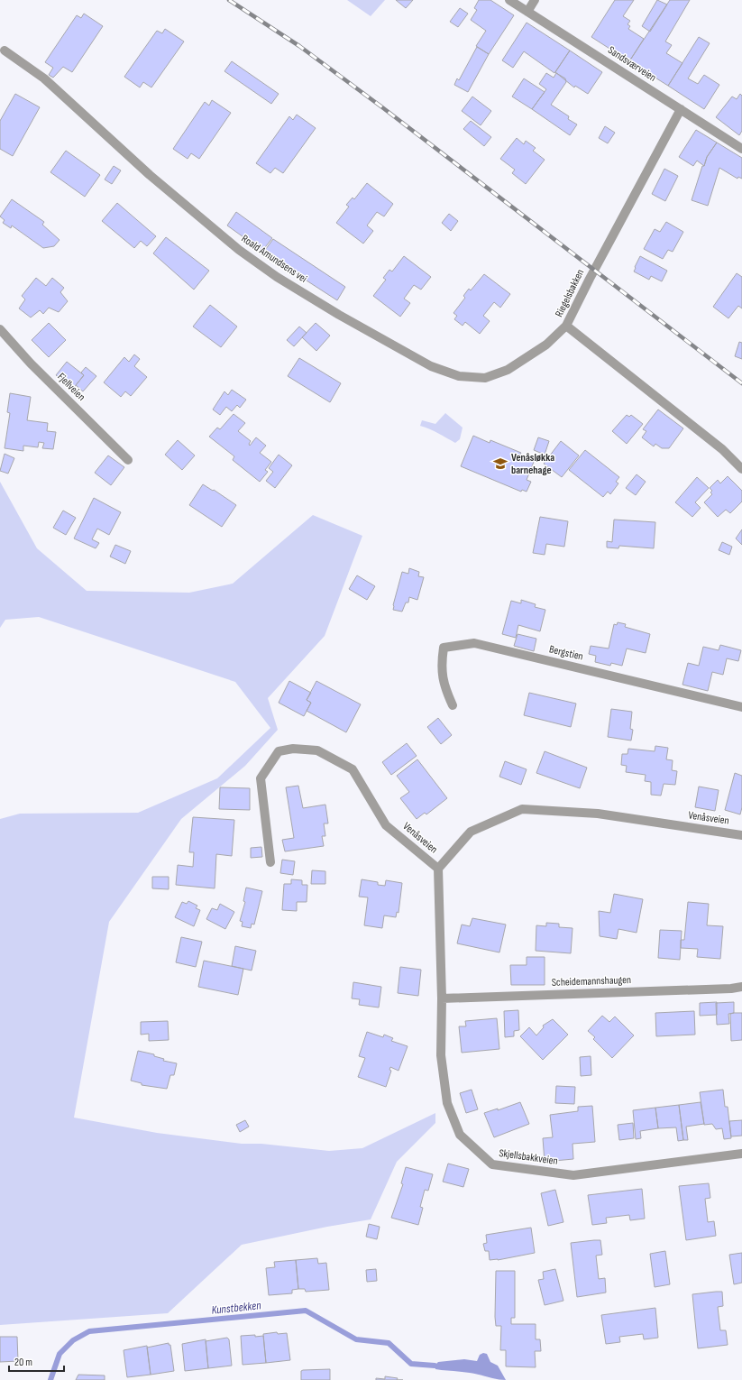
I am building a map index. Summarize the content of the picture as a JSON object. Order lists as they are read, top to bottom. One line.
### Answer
{"streets":{"street":["Sandsværveien","Roald Amundsens vei","Riegelsbakken","Fjellveien","Bergstien","Venåsveien","Scheidemannshaugen","Skjellsbakkveien"]},"crossings":[["Sandsværveien","Riegelsbakken"],["Roald Amundsens vei","Riegelsbakken"],["Venåsveien","Skjellsbakkveien"],["Scheidemannshaugen","Skjellsbakkveien"]],"water":["Kunstbekken"],"places":{"school or university":["Venåsløkka barnehage"]},"scale_bar":"20 m"}
